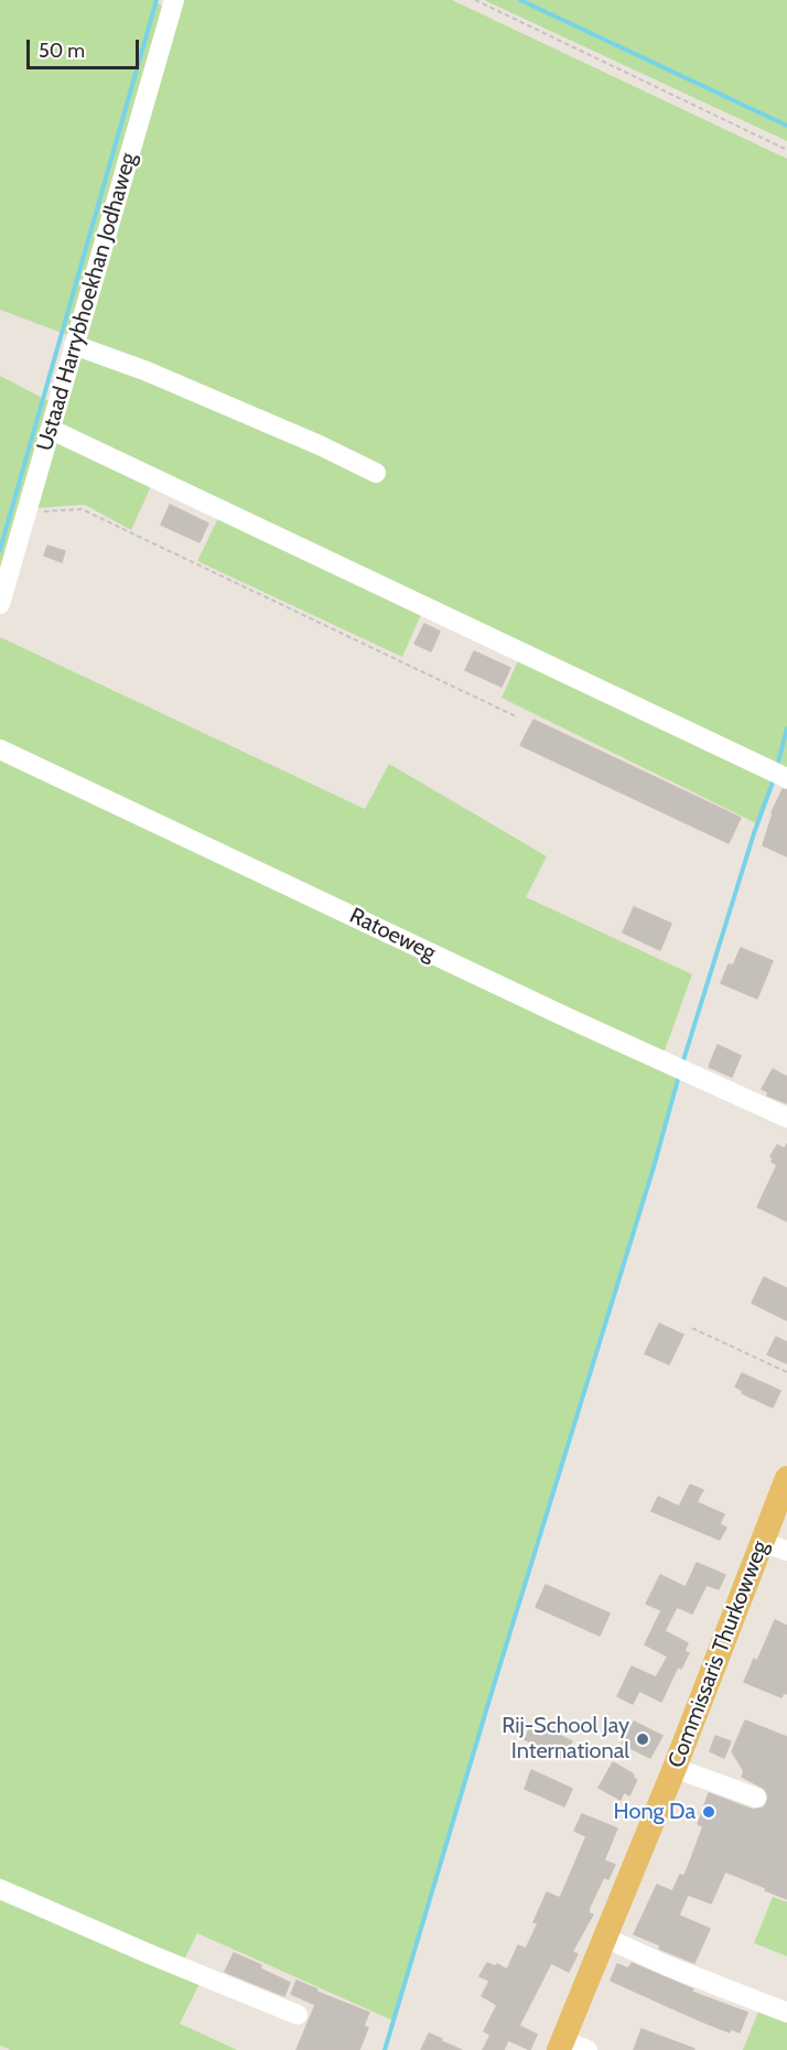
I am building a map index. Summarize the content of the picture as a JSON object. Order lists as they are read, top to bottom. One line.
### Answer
{"streets":{"main road":["Commissaris Thurkowweg"],"street":["Ustaad Harrybhoekhan Jodhaweg","Ratoeweg"]},"places":["Rij-School Jay International","Hong Da"],"scale_bar":"50 m"}
